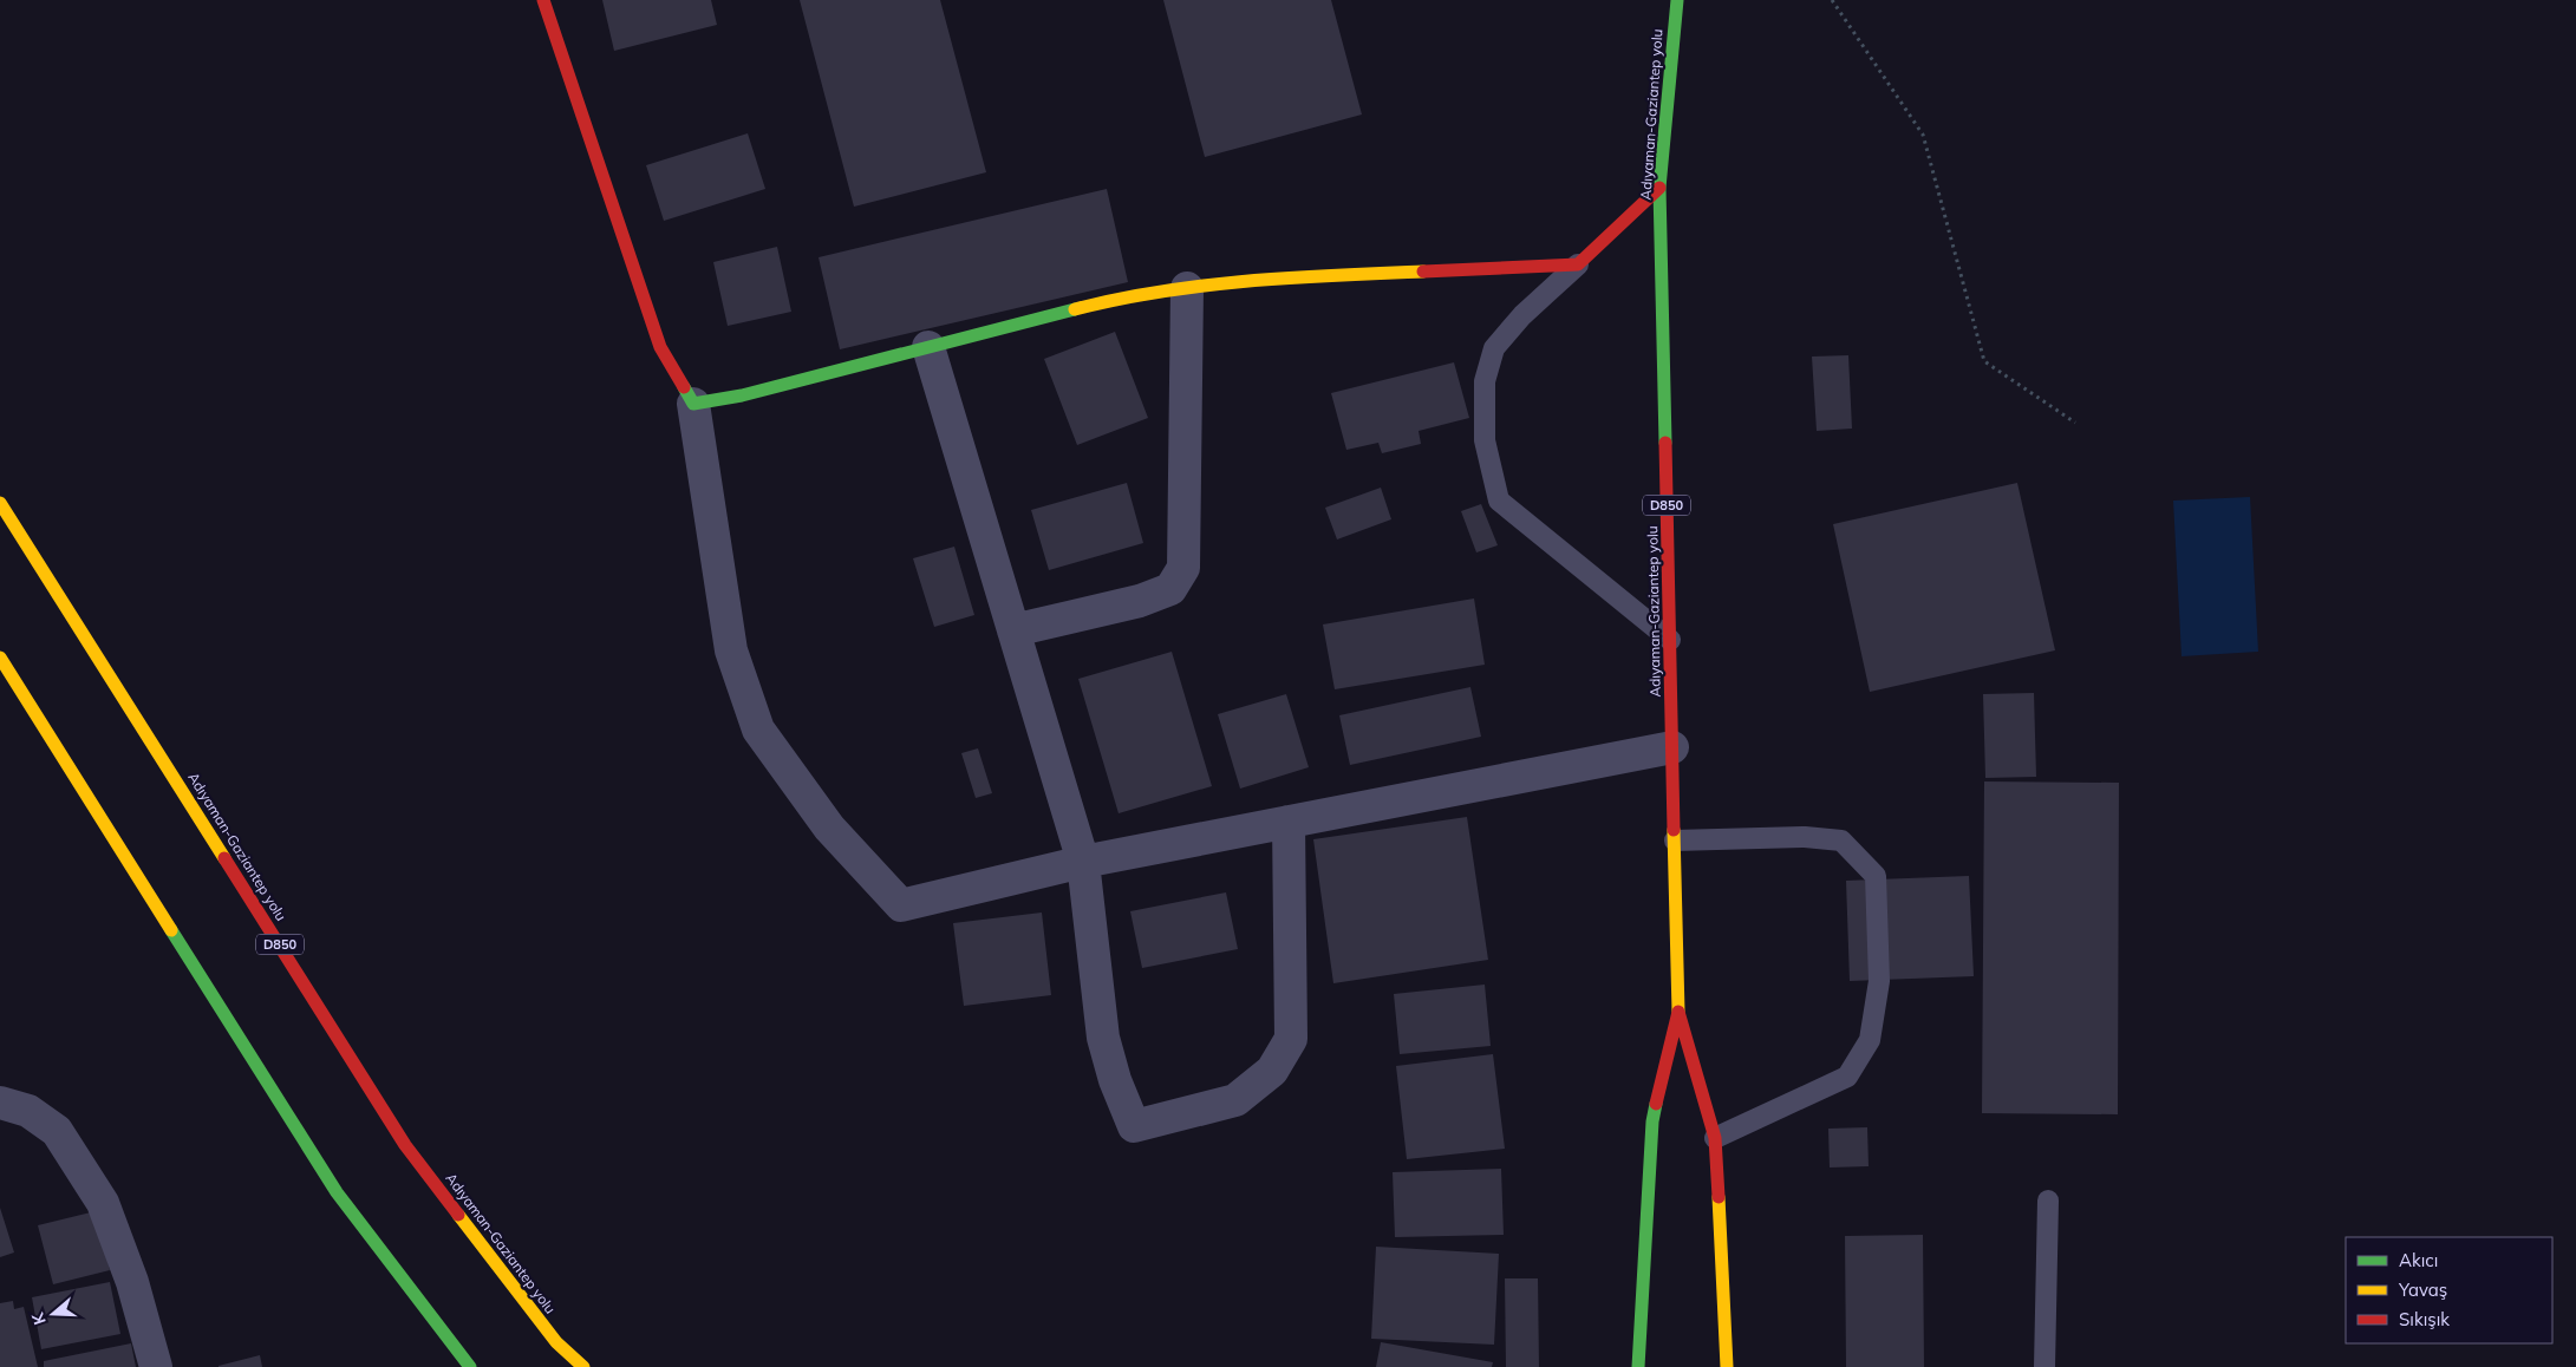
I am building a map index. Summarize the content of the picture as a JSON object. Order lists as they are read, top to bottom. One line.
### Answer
{"streets":{"main road":["Adıyaman-Gaziantep yolu","D850"]},"legend":["Akıcı","Yavaş","Sıkışık"],"north":"left"}
